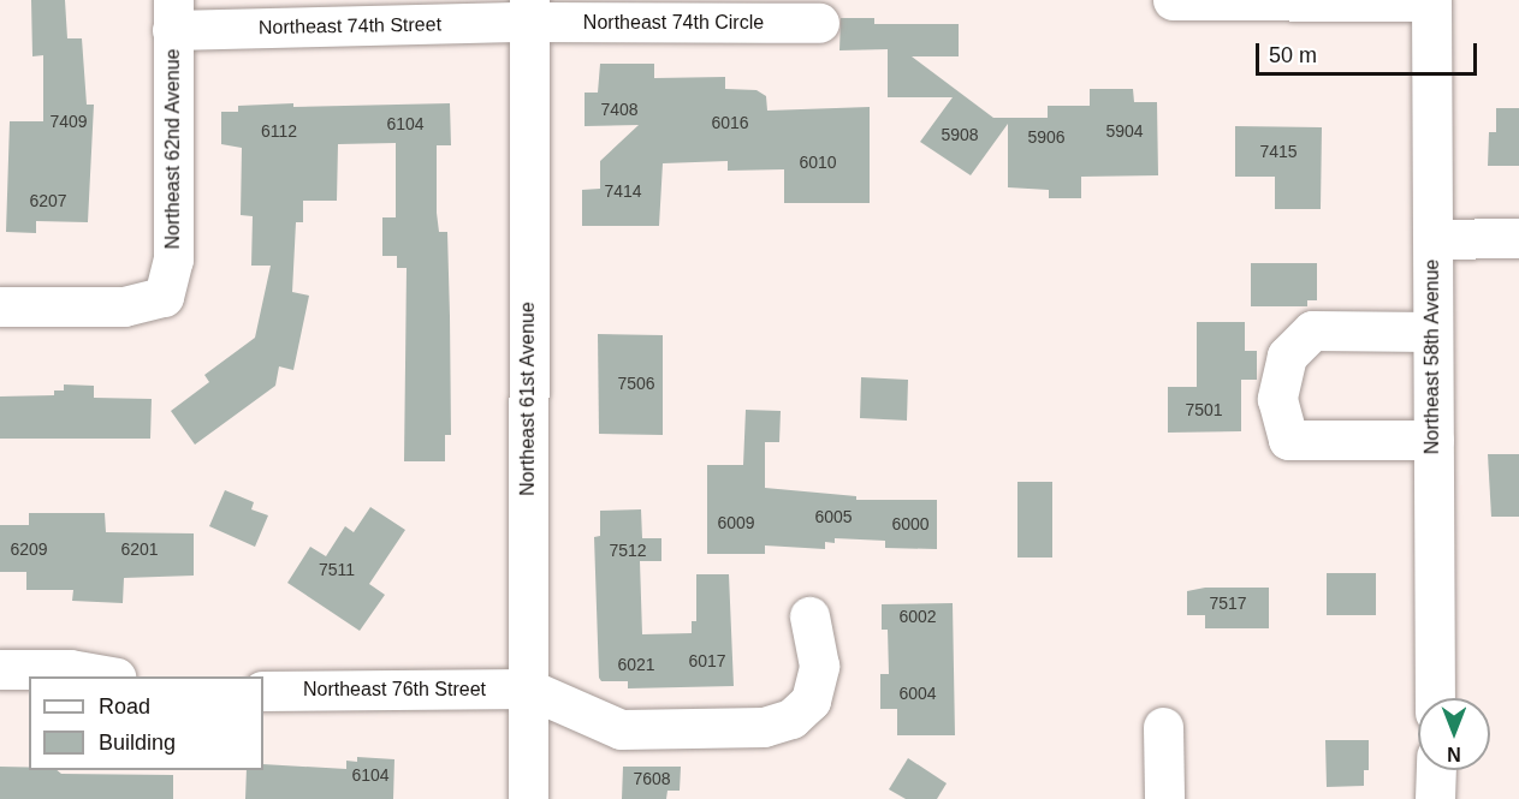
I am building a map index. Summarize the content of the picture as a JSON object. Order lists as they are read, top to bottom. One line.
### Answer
{"streets":{"street":["Northeast 74th Circle","Northeast 74th Street","Northeast 62nd Avenue","Northeast 58th Avenue","Northeast 61st Avenue","Northeast 76th Street"]},"crossings":[["Northeast 74th Circle","Northeast 74th Street"],["Northeast 74th Circle","Northeast 61st Avenue"],["Northeast 74th Street","Northeast 62nd Avenue"],["Northeast 74th Street","Northeast 61st Avenue"],["Northeast 61st Avenue","Northeast 76th Street"]],"house_numbers":["7408","7409","6016","6104","6112","5904","5908","5906","7415","6010","7414","6207","7506","7501","6005","6009","6000","6209","6201","7512","7511","7517","6002","6017","6021","6004","6104","7608"],"legend":["Road","Building"],"scale_bar":"50 m","north":"bottom"}
